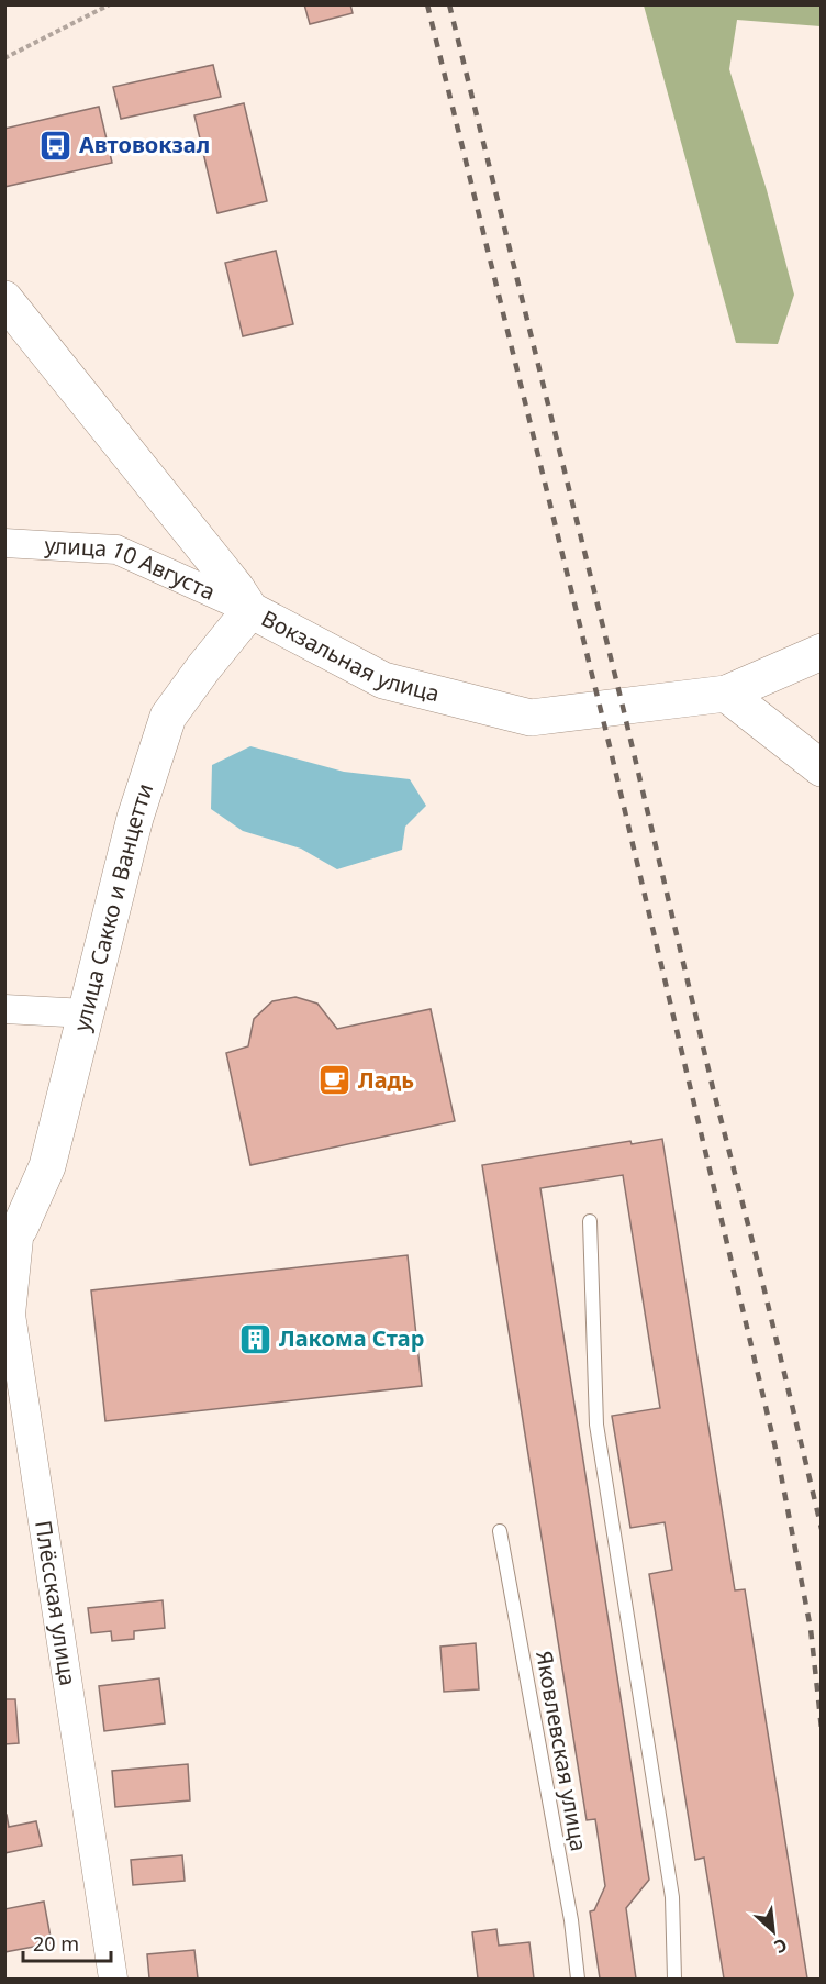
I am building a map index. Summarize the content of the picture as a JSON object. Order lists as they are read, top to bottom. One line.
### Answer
{"streets":{"main road":["Вокзальная улица","улица Сакко и Ванцетти"],"street":["улица 10 Августа","Плёсская улица"],"lane":["Яковлевская улица"]},"crossings":[["улица 10 Августа","Вокзальная улица"],["улица 10 Августа","улица Сакко и Ванцетти"],["Вокзальная улица","улица Сакко и Ванцетти"],["улица Сакко и Ванцетти","Плёсская улица"]],"places":{"bus stop":["Автовокзал"],"cafe":["Ладь"],"building":["Лакома Стар"]},"scale_bar":"20 m","north":"bottom right"}
